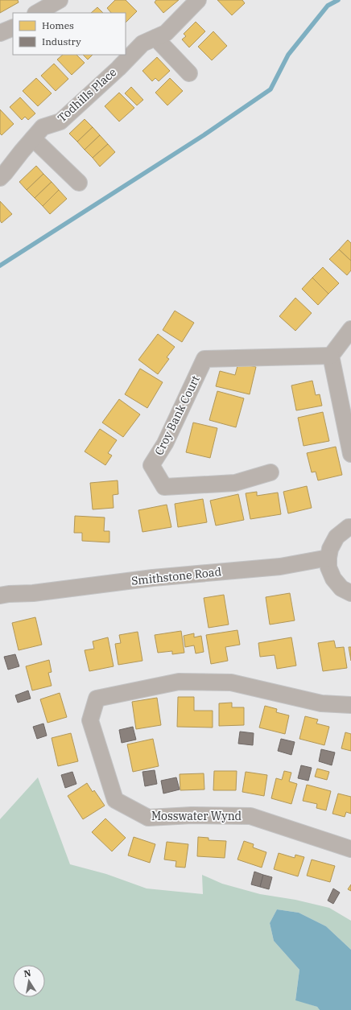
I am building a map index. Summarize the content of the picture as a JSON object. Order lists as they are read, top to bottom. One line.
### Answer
{"streets":{"street":["Todhills Place","Croy Bank Court","Smithstone Road","Mosswater Wynd"]},"legend":["Homes","Industry"],"north":"top"}
